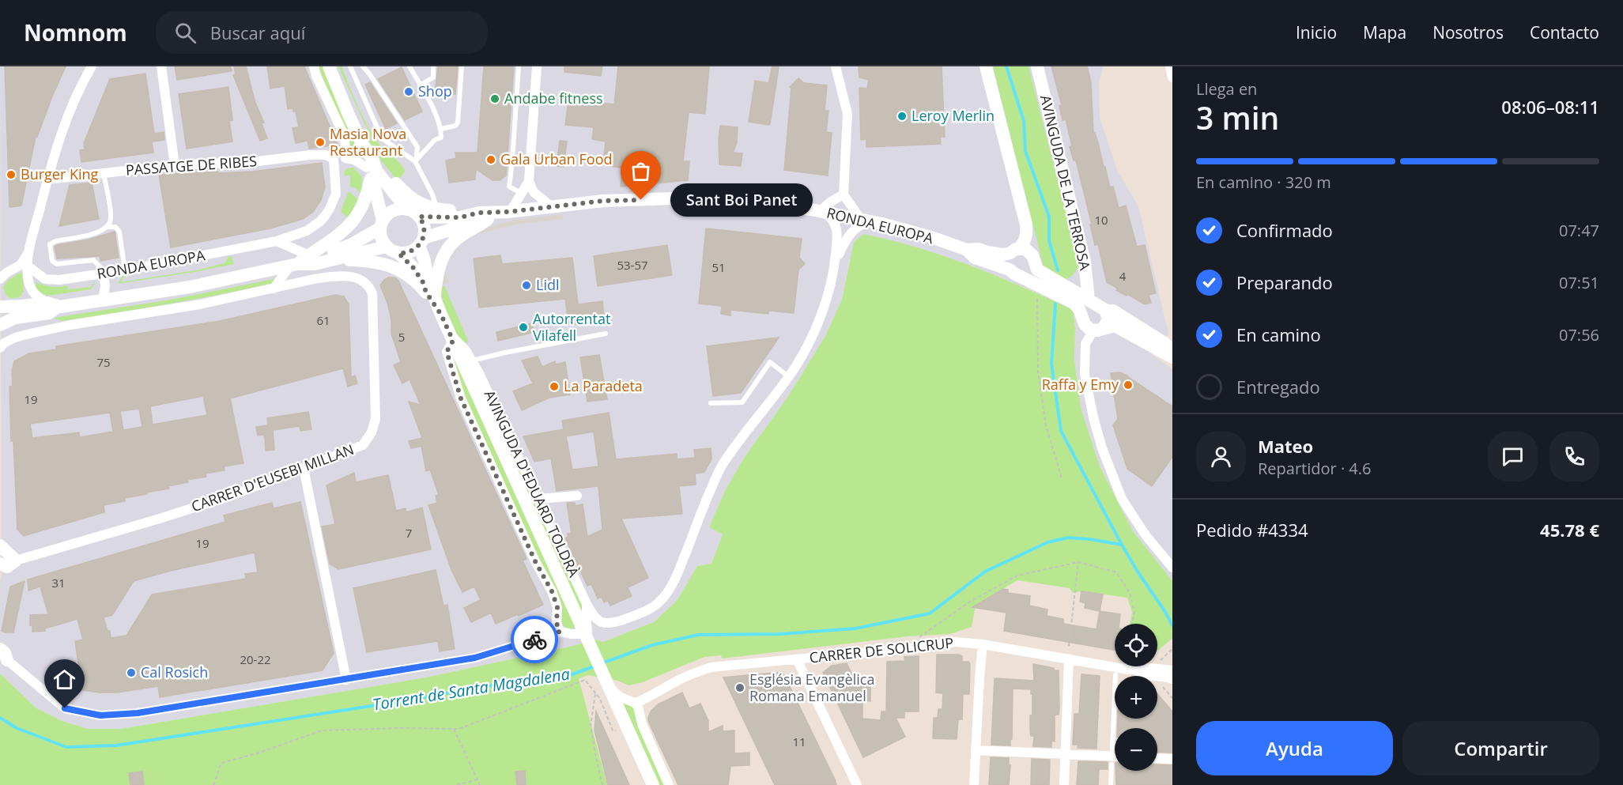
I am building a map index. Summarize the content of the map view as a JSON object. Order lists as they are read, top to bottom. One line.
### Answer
{"streets":{"street":["PASSATGE DE RIBES","AVINGUDA DE LA TERROSA","RONDA EUROPA","CARRER D'EUSEBI MILLAN","AVINGUDA D'EDUARD TOLDRÀ","CARRER DE SOLICRUP"]},"crossings":[["PASSATGE DE RIBES","RONDA EUROPA"],["RONDA EUROPA","CARRER D'EUSEBI MILLAN"],["RONDA EUROPA","AVINGUDA D'EDUARD TOLDRÀ"]],"water":["Torrent de Santa Magdalena"],"places":["Shop","Andabe fitness","Leroy Merlin","Masia Nova Restaurant","Gala Urban Food","Burger King","Sant Boi Panet","Lidl","Autorrentat Vilafell","Raffa y Emy","La Paradeta","Cal Rosich","Església Evangèlica Romana Emanuel"],"house_numbers":["10","53-57","51","4","61","5","75","19","7","19","31","20-22","11"],"page":{"header":"Nomnom","search":"Buscar aquí","nav":["Inicio","Mapa","Nosotros","Contacto"],"heading":["3 min","Llega en","08:06–08:11"],"panel":["Mateo","Repartidor · 4.6","Pedido #4334","45.78 €"],"bar":"En camino · 320 m","bubble":"Sant Boi Panet","list":[["Confirmado","07:47"],["Preparando","07:51"],["En camino","07:56"],"Entregado"],"map_buttons":["+","−"],"buttons":["Ayuda","Compartir"]}}
